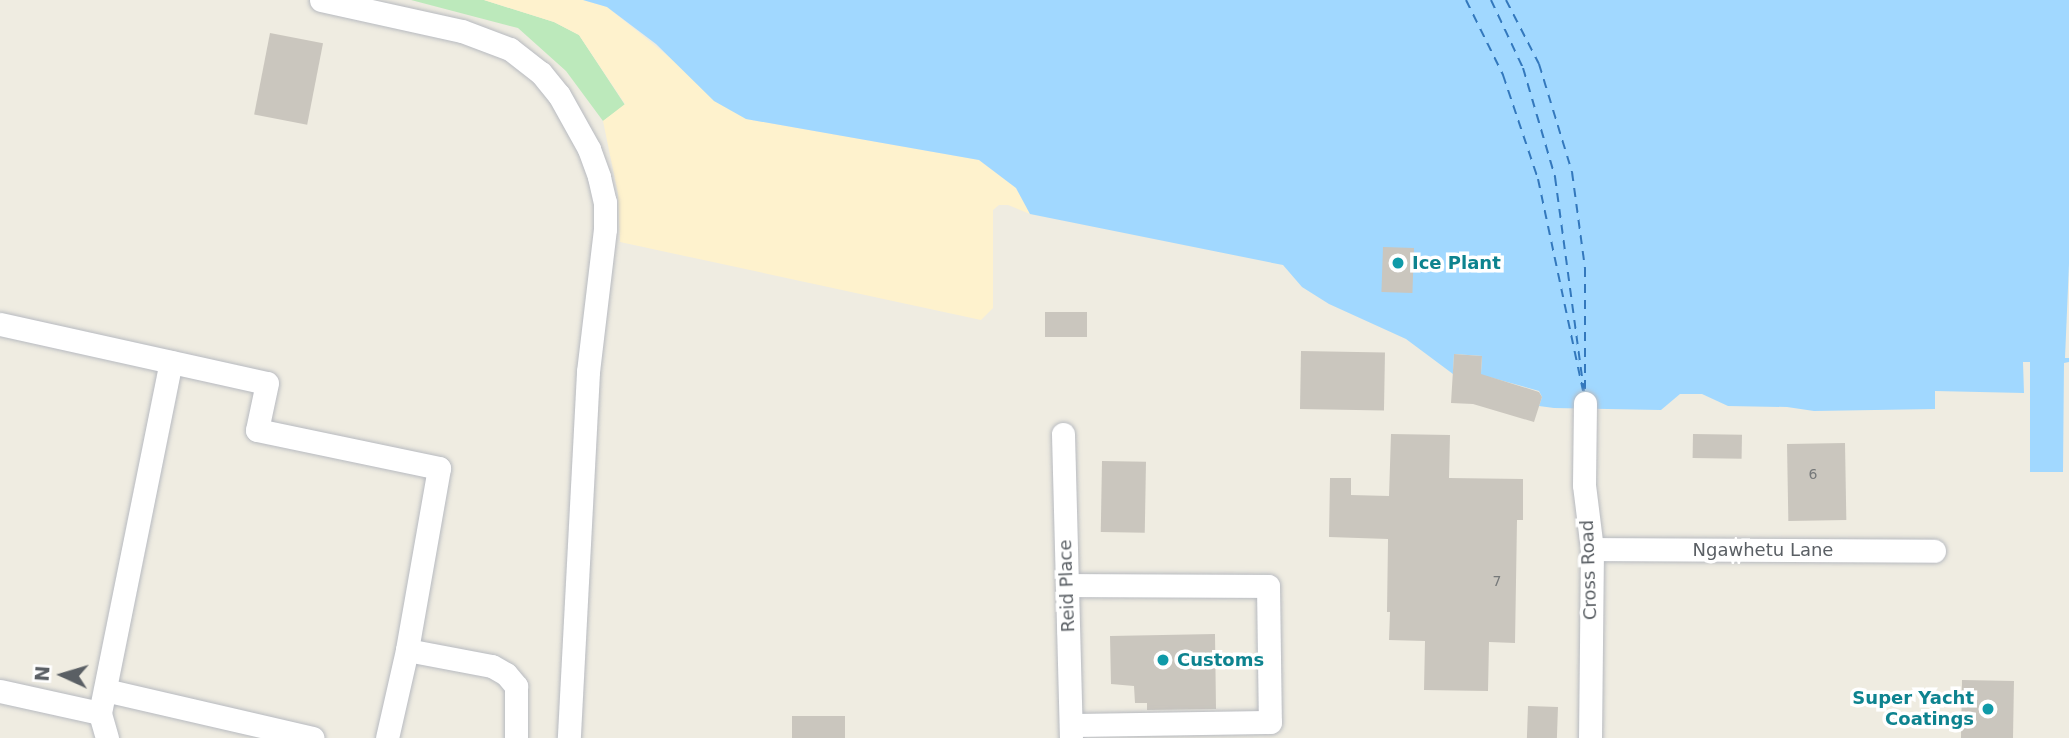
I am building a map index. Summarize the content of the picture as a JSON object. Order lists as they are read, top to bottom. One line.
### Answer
{"streets":{"street":["Ngawhetu Lane","Cross Road","Reid Place"]},"crossings":[["Ngawhetu Lane","Cross Road"]],"places":["Ice Plant","Customs","Super Yacht Coatings"],"house_numbers":["6","7"],"north":"left"}
